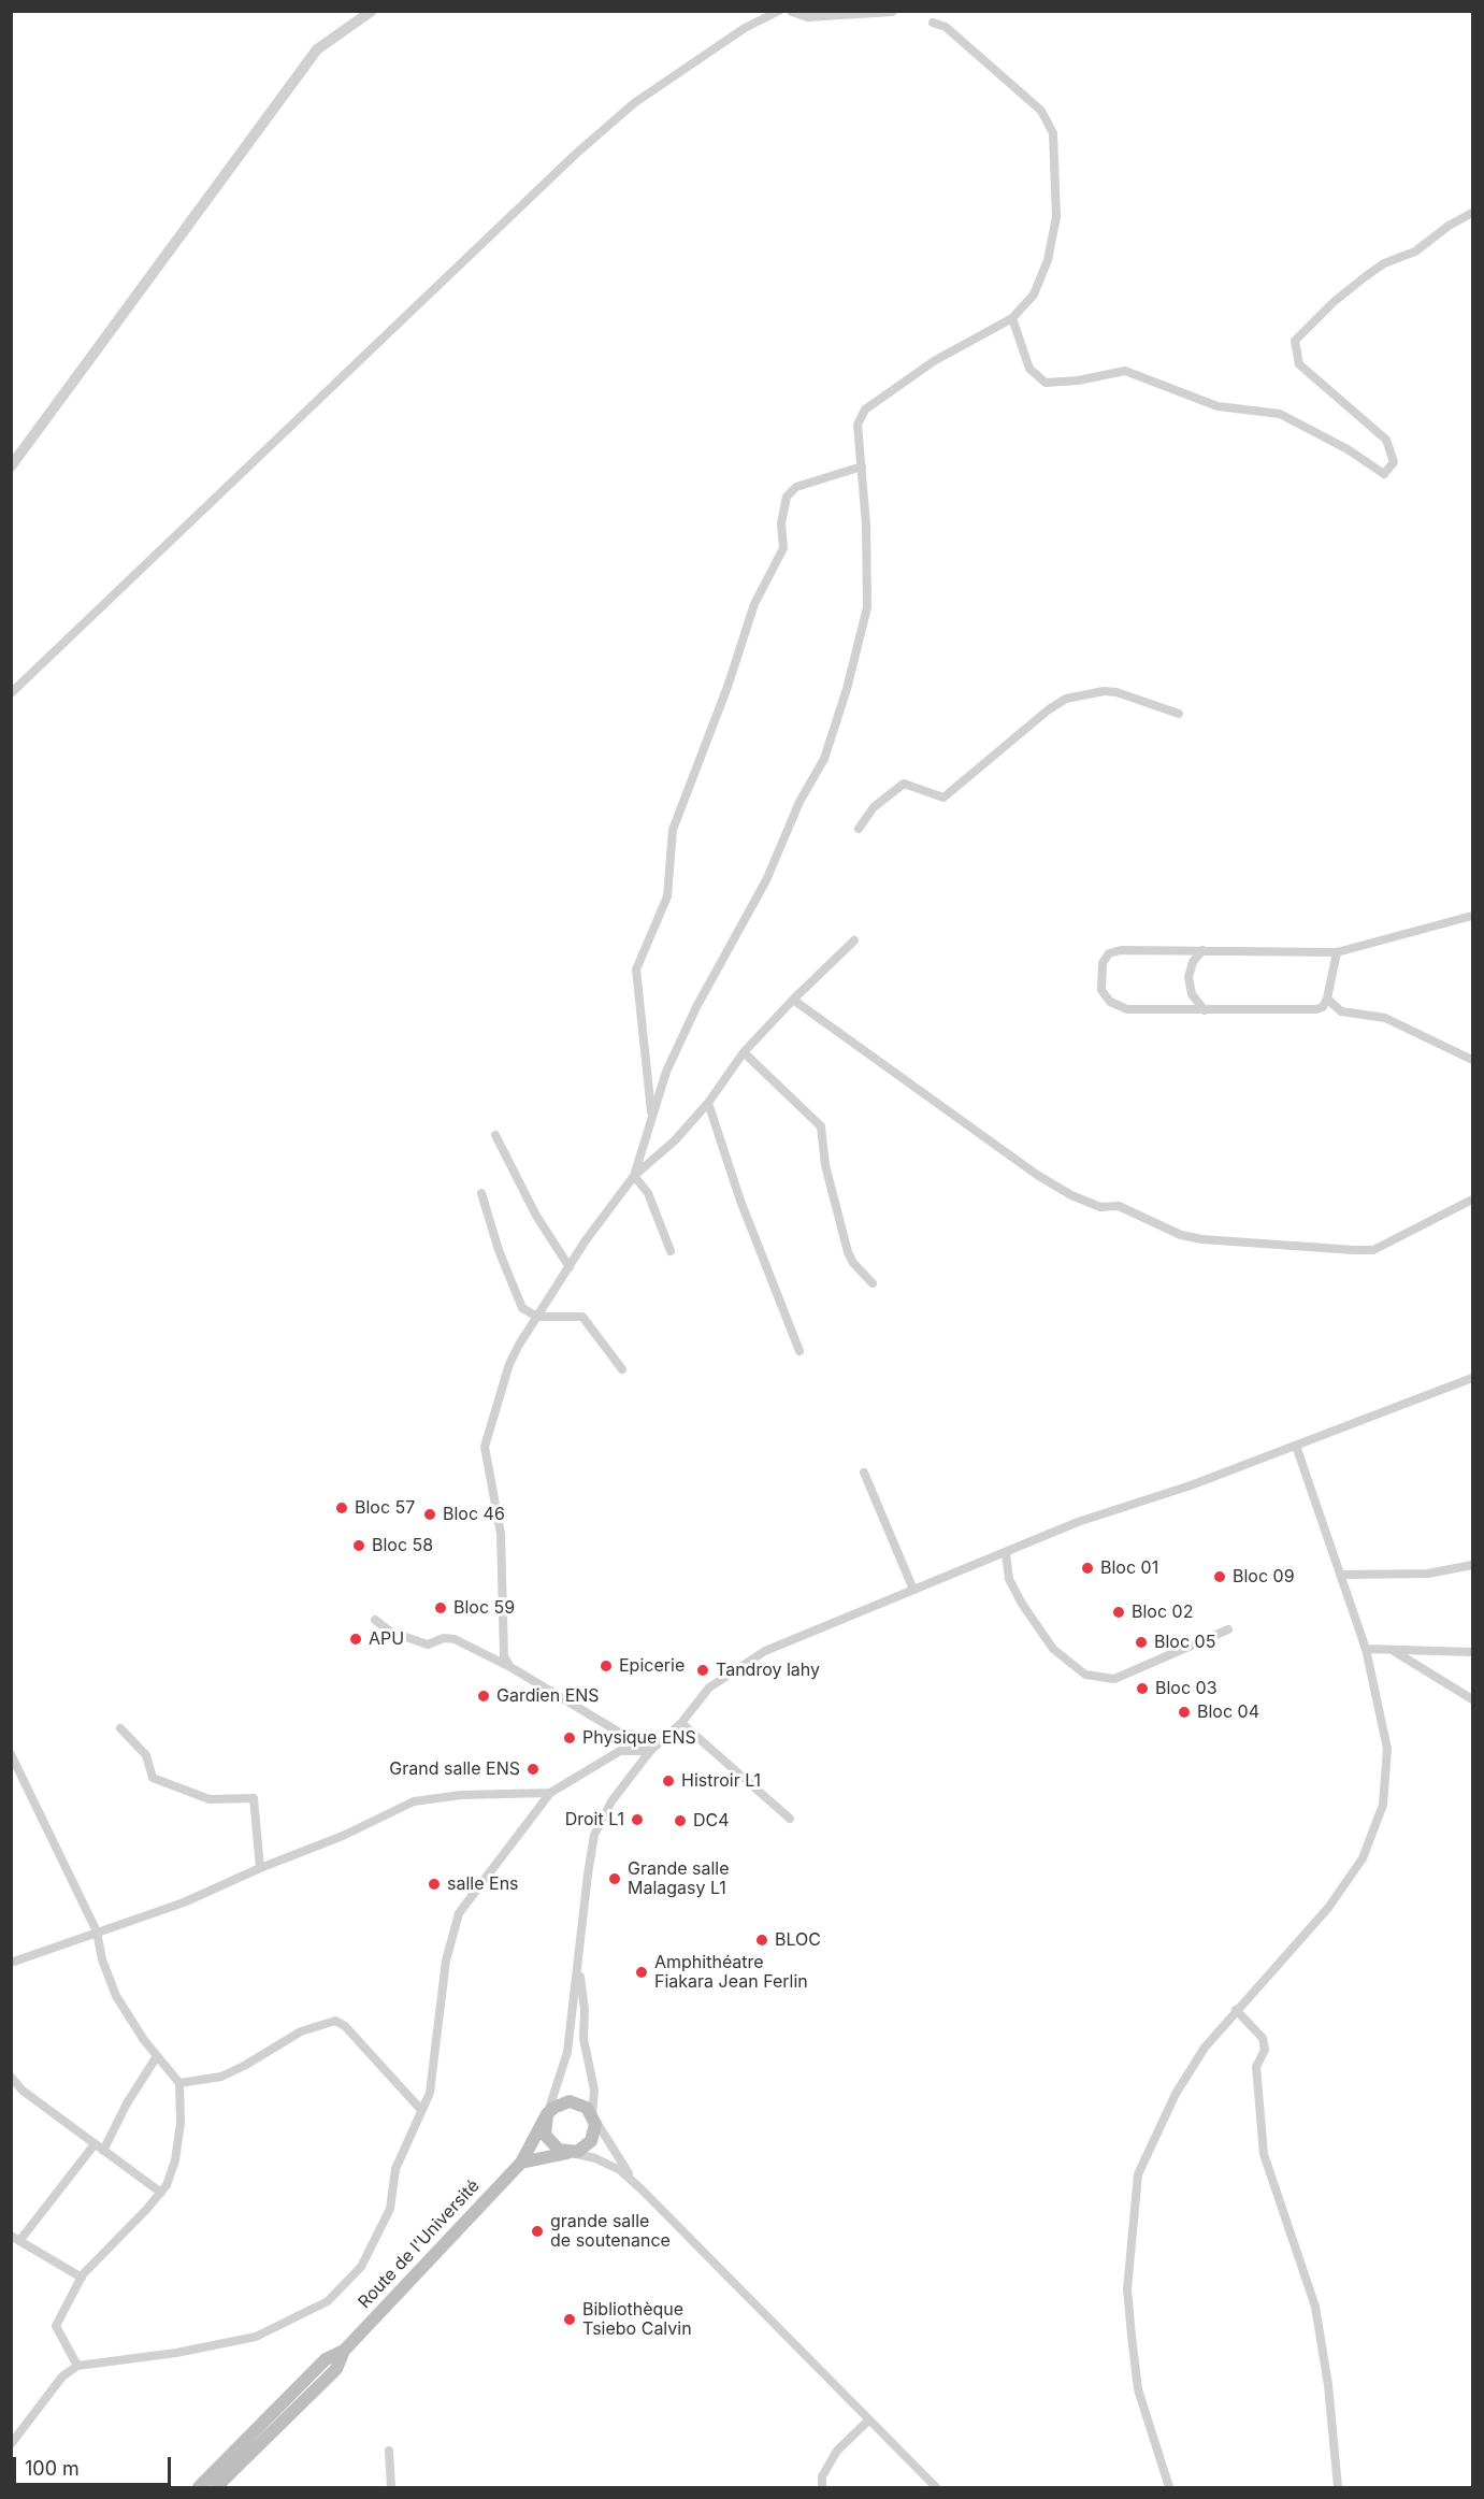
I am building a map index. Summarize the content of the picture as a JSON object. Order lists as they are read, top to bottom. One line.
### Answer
{"streets":{"main road":["Route de l'Université"]},"places":["Bloc 57","Bloc 46","Bloc 58","Bloc 01","Bloc 09","Bloc 59","Bloc 02","APU","Bloc 05","Epicerie","Tandroy lahy","Bloc 03","Gardien ENS","Bloc 04","Physique ENS","Grand salle ENS","Histroir L1","Droit L1","DC4","Grande salle Malagasy L1","salle Ens","BLOC","Amphithéatre Fiakara Jean Ferlin","grande salle de soutenance","Bibliothèque Tsiebo Calvin"],"scale_bar":"100 m"}
